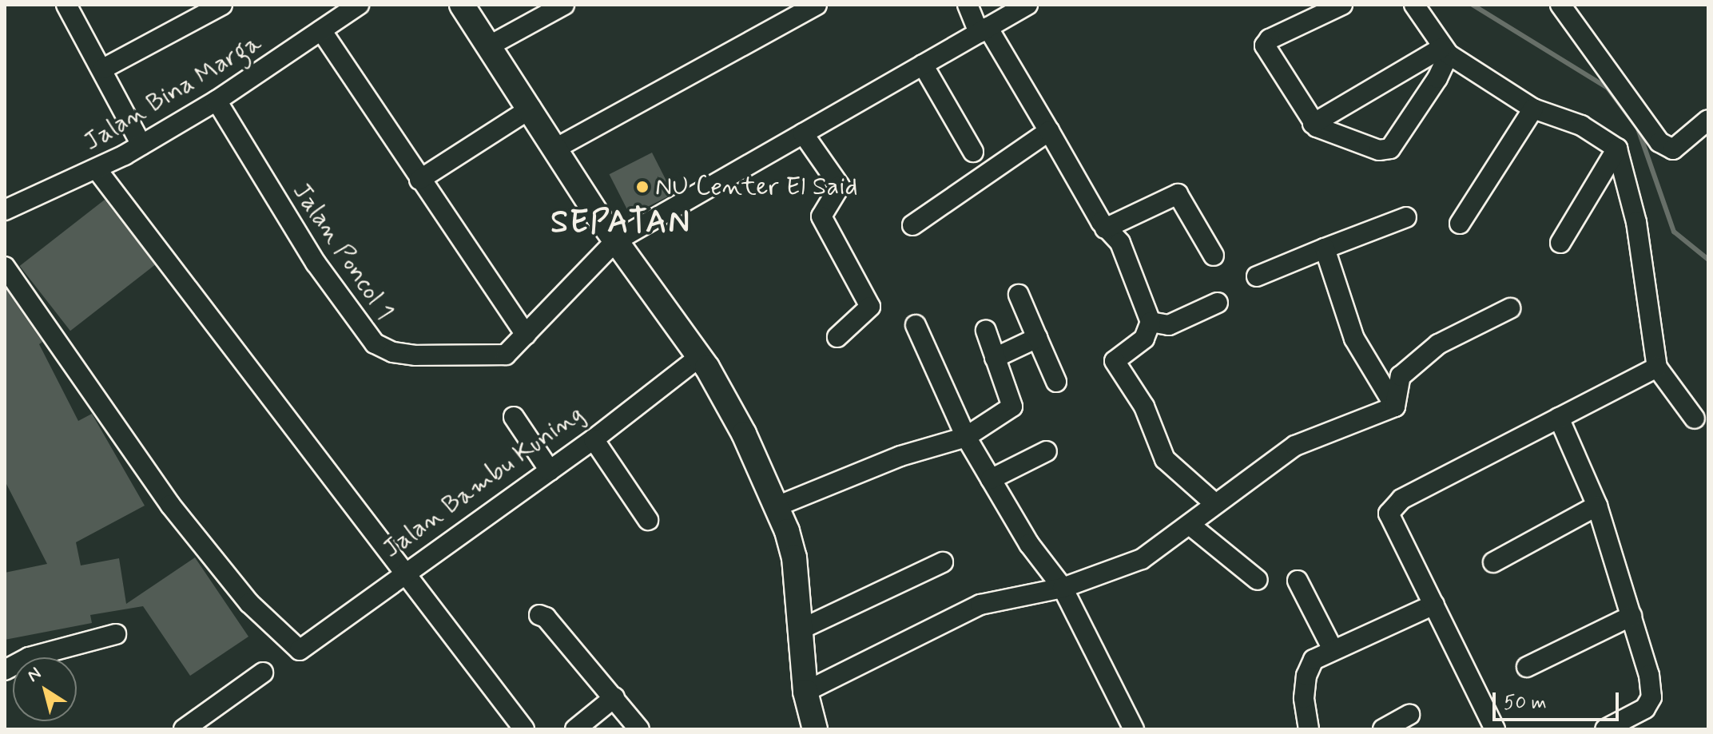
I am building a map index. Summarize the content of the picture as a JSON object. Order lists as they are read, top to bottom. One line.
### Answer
{"streets":{"street":["Jalan Bina Marga","Jalan Poncol 1","Jalan Bambu Kuning"]},"crossings":[["Jalan Bina Marga","Jalan Poncol 1"]],"districts":["SEPATAN"],"places":["NU Center El Said"],"scale_bar":"50 m","north":"top left"}
